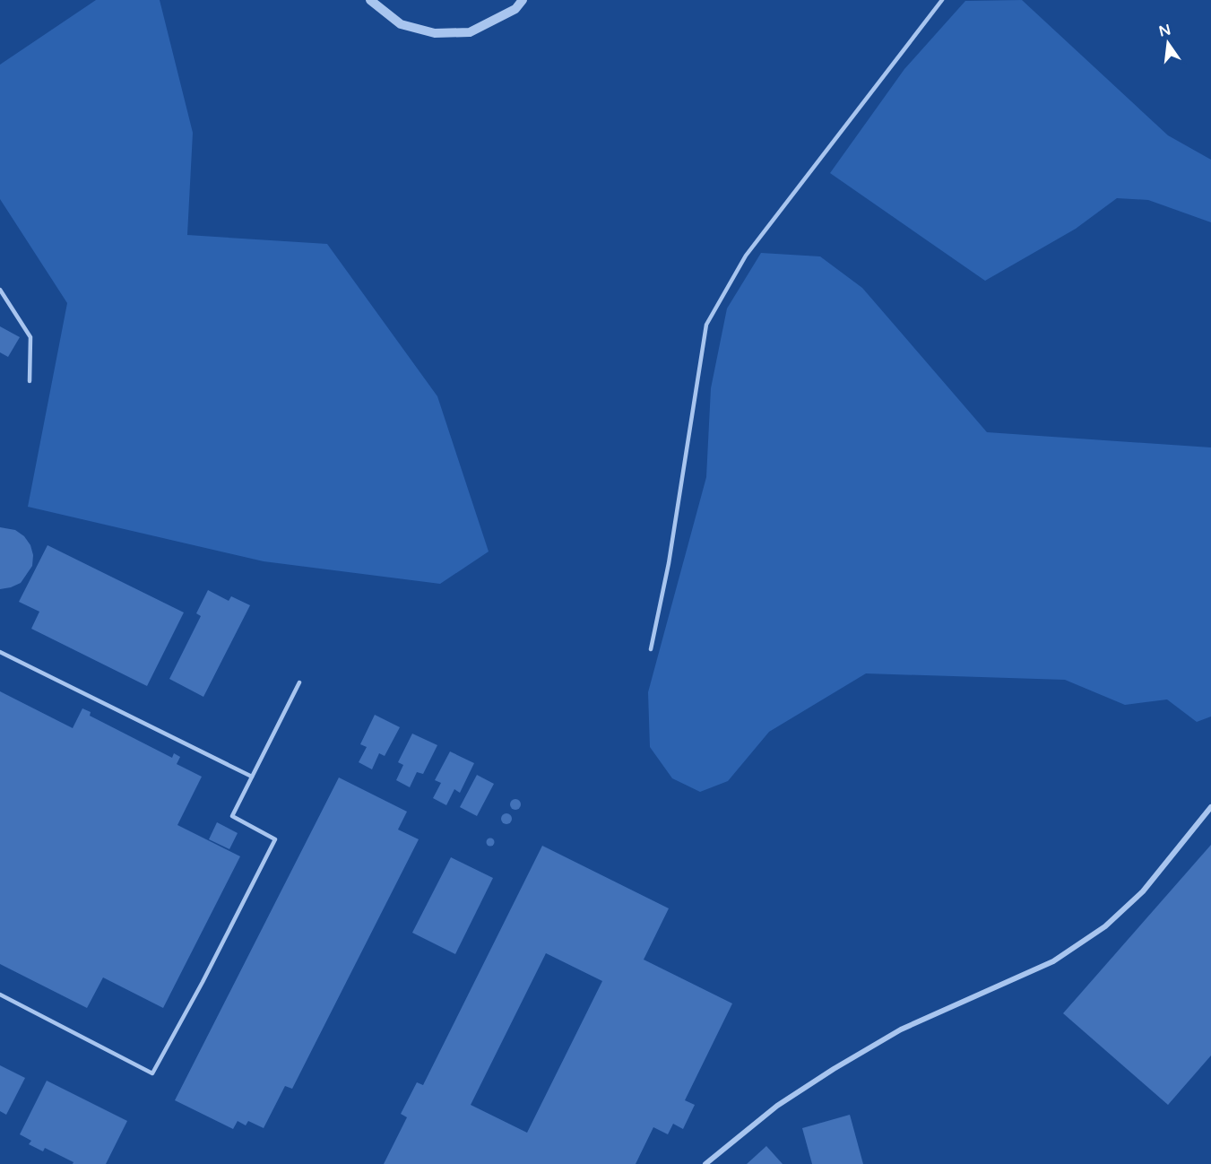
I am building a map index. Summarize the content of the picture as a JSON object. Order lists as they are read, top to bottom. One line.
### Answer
{"north":"top"}
